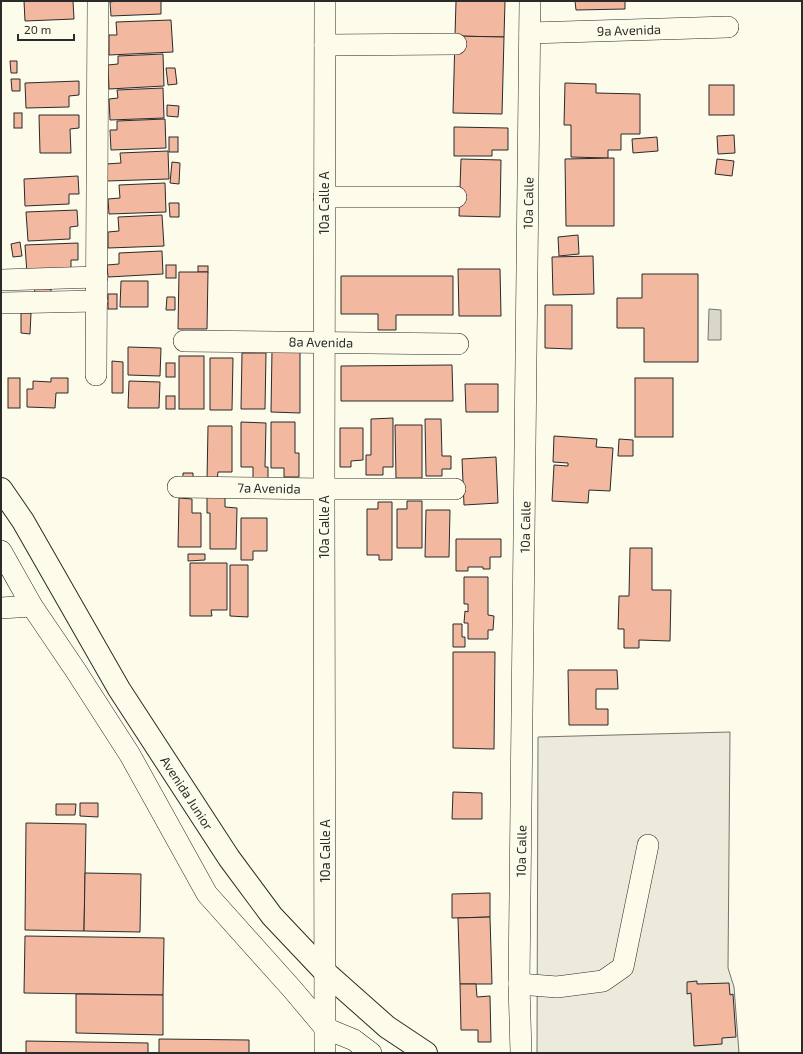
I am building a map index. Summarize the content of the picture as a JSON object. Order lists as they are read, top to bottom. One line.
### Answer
{"streets":{"main road":["Avenida Junior"],"street":["9a Avenida","10a Calle A","10a Calle","8a Avenida","7a Avenida"]},"crossings":[["9a Avenida","10a Calle"],["10a Calle A","8a Avenida"],["10a Calle A","7a Avenida"],["10a Calle A","Avenida Junior"]],"scale_bar":"20 m"}
